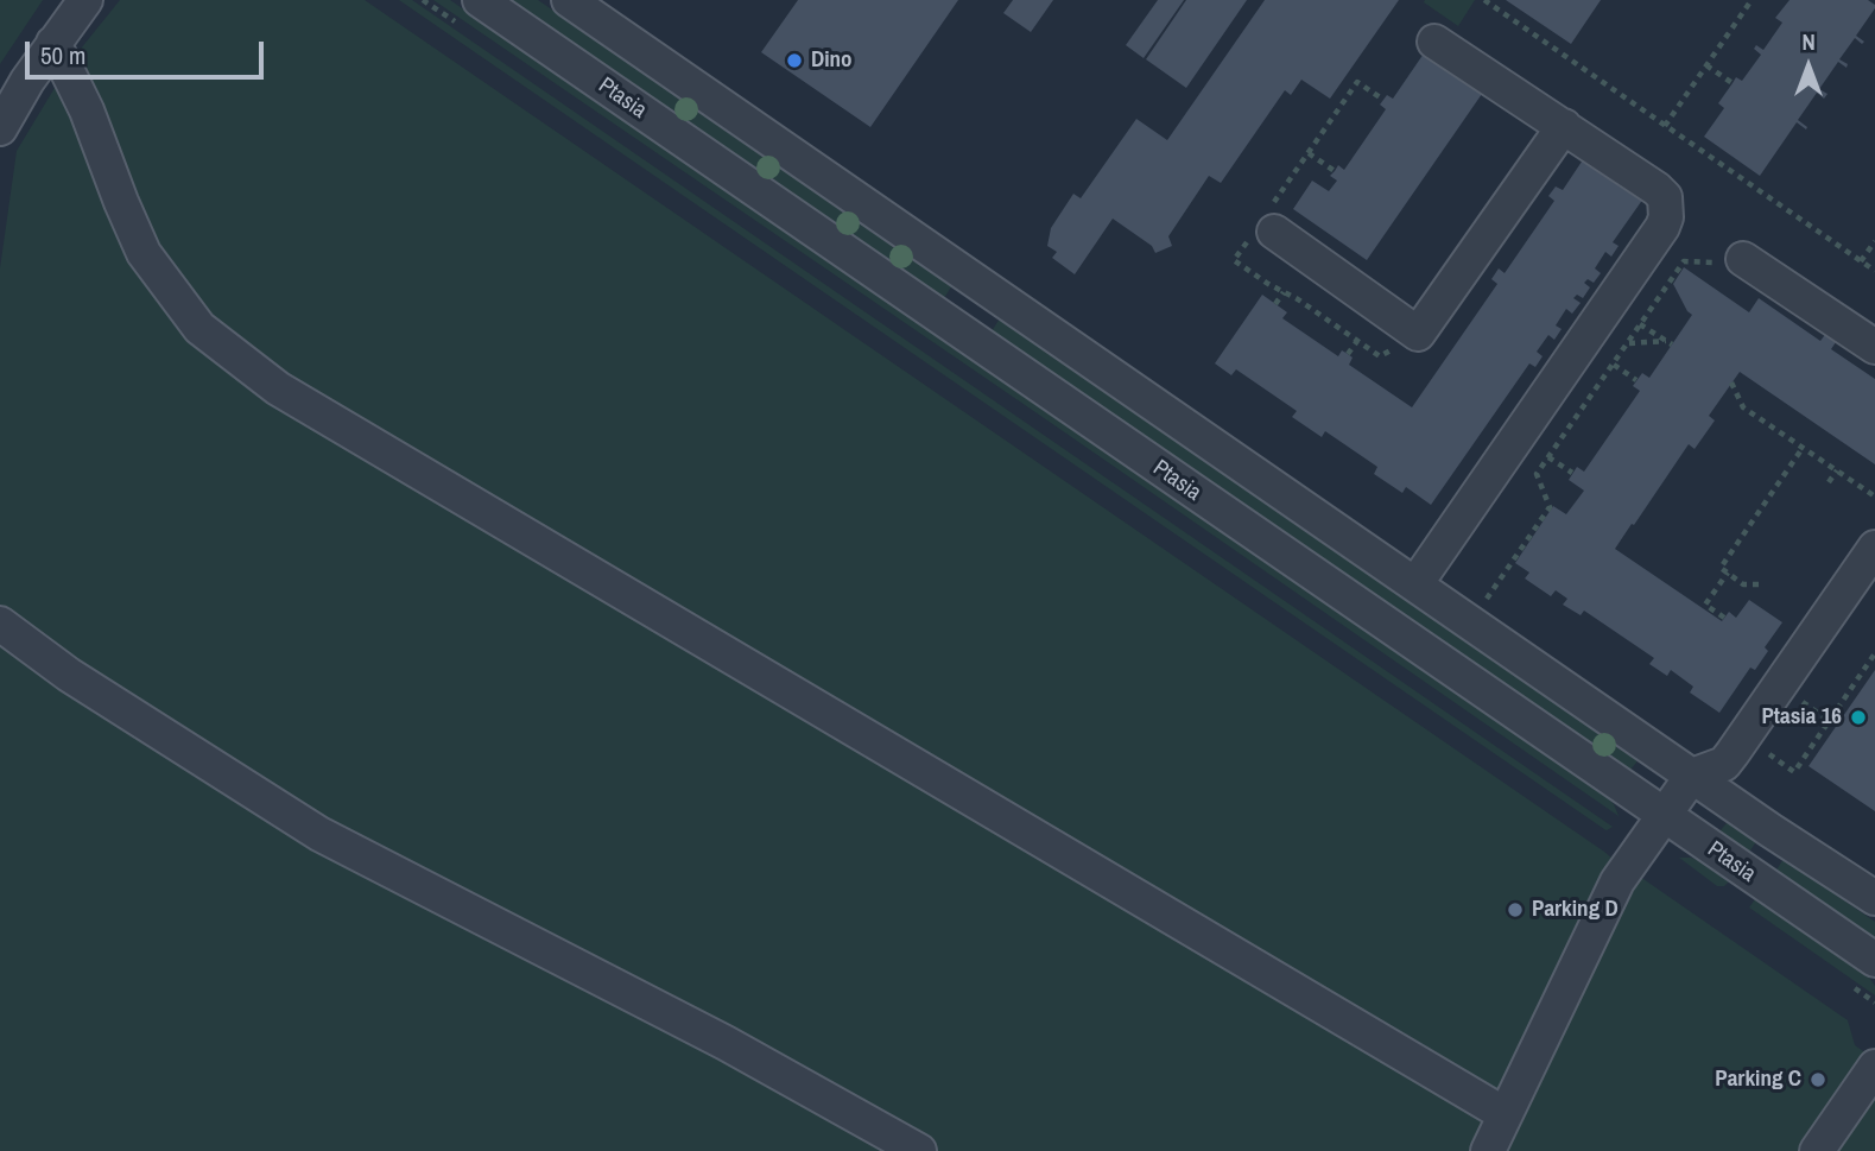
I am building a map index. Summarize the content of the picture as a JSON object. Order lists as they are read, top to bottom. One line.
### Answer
{"streets":{"street":["Ptasia"]},"places":["Dino","Ptasia 16","Parking D","Parking C"],"scale_bar":"50 m","north":"top"}
